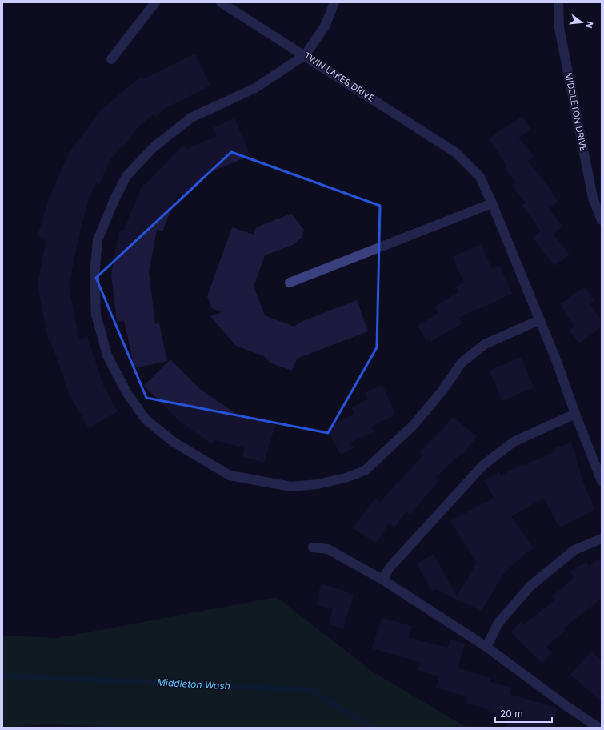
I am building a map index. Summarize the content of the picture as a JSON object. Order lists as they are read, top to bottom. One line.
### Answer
{"streets":{"street":["TWIN LAKES DRIVE","MIDDLETON DRIVE"]},"water":["Middleton Wash"],"scale_bar":"20 m","north":"right"}
